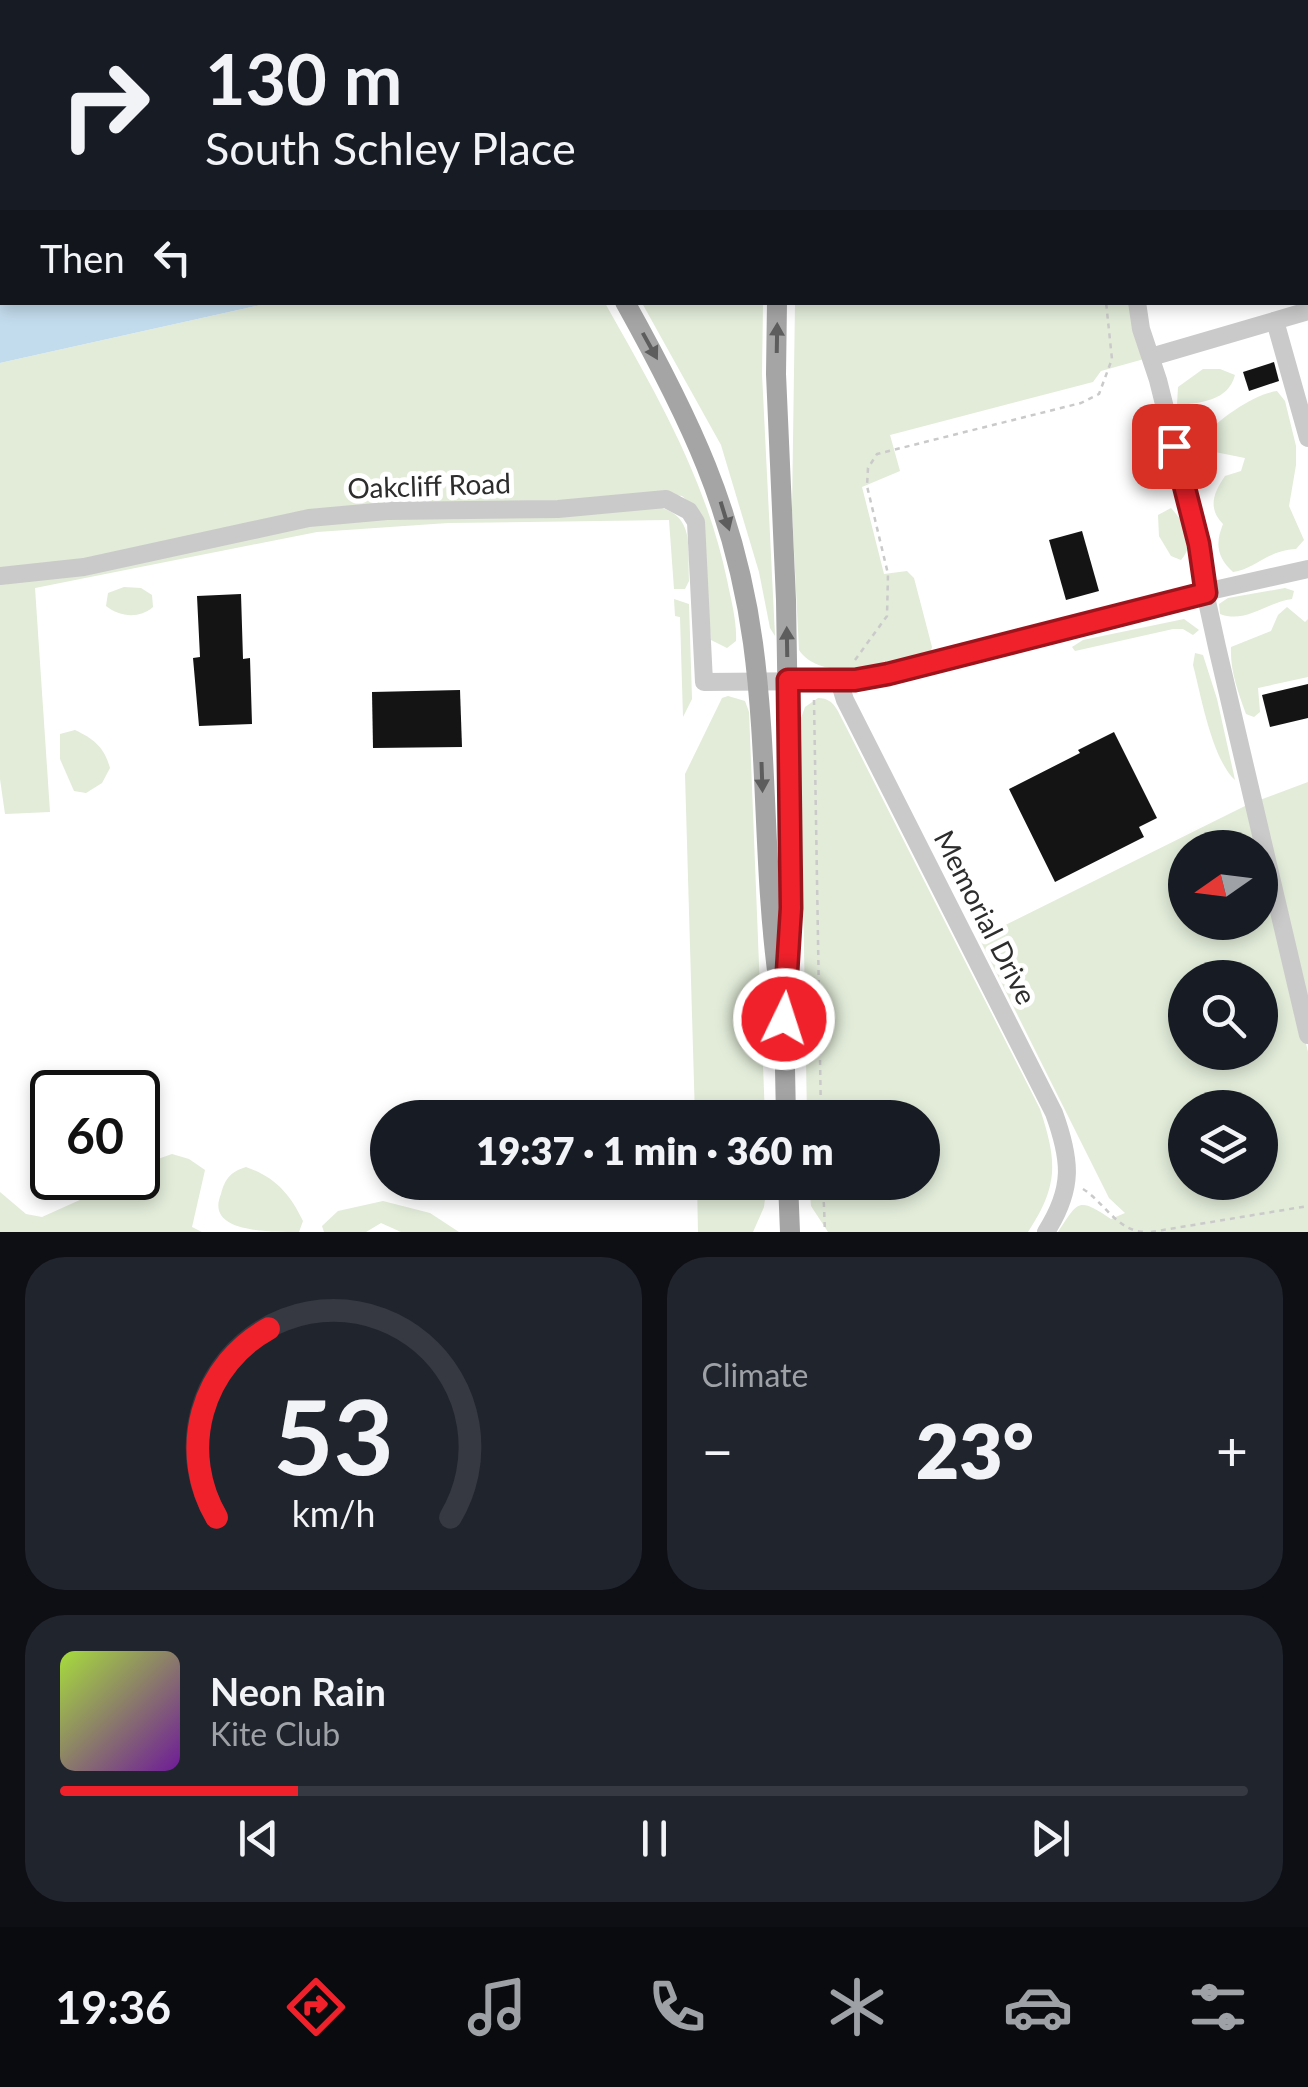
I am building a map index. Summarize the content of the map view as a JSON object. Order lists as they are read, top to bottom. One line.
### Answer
{"streets":{"street":["Oakcliff Road","Memorial Drive"]},"north":"left","page":{"turn":["130 m","South Schley Place"],"then":"Then","limit":"60","trip":"19:37 · 1 min · 360 m","tile":"Climate","heat":["−","23°","+"],"song":["Neon Rain","Kite Club"],"tabs":"19:36","gauge":["53","km/h"]}}
